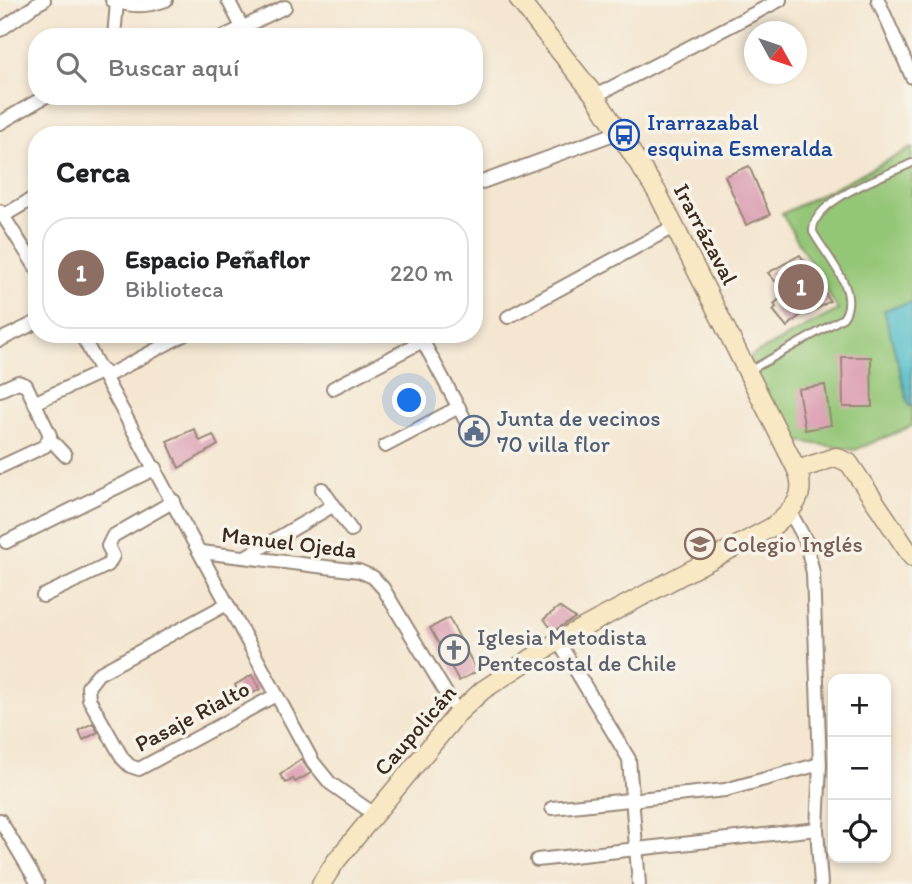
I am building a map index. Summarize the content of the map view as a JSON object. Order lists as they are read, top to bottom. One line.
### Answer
{"streets":{"main road":["Irarrázaval","Caupolicán"],"street":["Manuel Ojeda","Pasaje Rialto"]},"crossings":[["Irarrázaval","Caupolicán"],["Manuel Ojeda","Caupolicán"]],"places":{"bus stop":["Irarrazabal esquina Esmeralda"],"public building":["Junta de vecinos 70 villa flor"],"school or university":["Colegio Inglés"],"church":["Iglesia Metodista Pentecostal de Chile"]},"north":"bottom right","page":{"search":"Buscar aquí","heading":"Cerca","list":[{"mark":"1","name":"Espacio Peñaflor","note":"Biblioteca","value":"220 m"}],"pins":"1","map_buttons":["+","−"]}}
